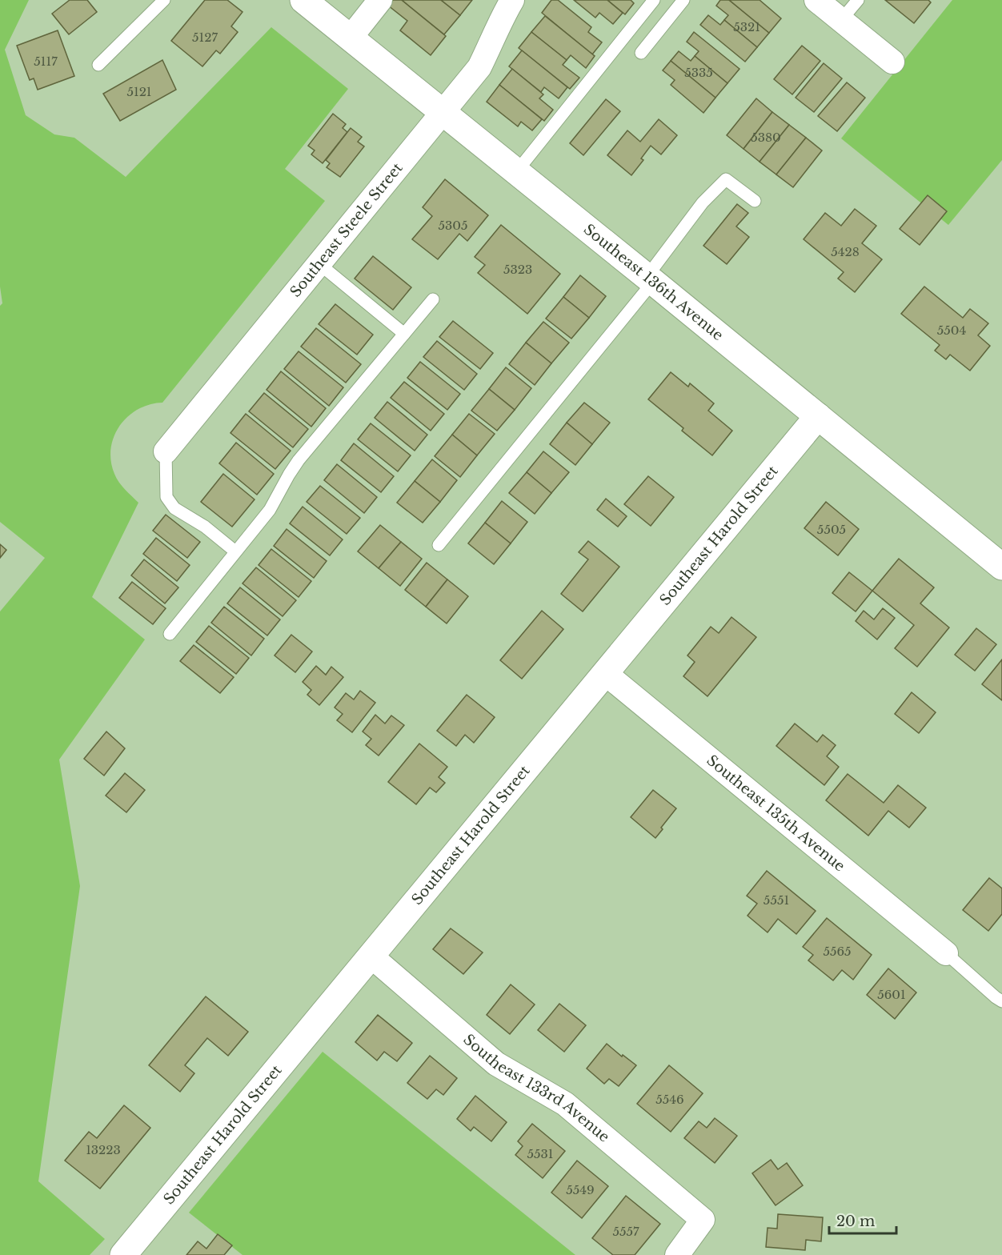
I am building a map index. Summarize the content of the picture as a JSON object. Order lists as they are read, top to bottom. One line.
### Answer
{"streets":{"street":["Southeast Steele Street","Southeast 136th Avenue","Southeast Harold Street","Southeast 135th Avenue","Southeast 133rd Avenue"]},"crossings":[["Southeast Steele Street","Southeast 136th Avenue"],["Southeast 136th Avenue","Southeast Harold Street"],["Southeast Harold Street","Southeast 135th Avenue"],["Southeast Harold Street","Southeast 133rd Avenue"]],"house_numbers":["5321","5127","5117","5335","5121","5380","5305","5428","5323","5504","5505","5551","5565","5601","5546","13223","5531","5549","5557"],"scale_bar":"20 m"}
